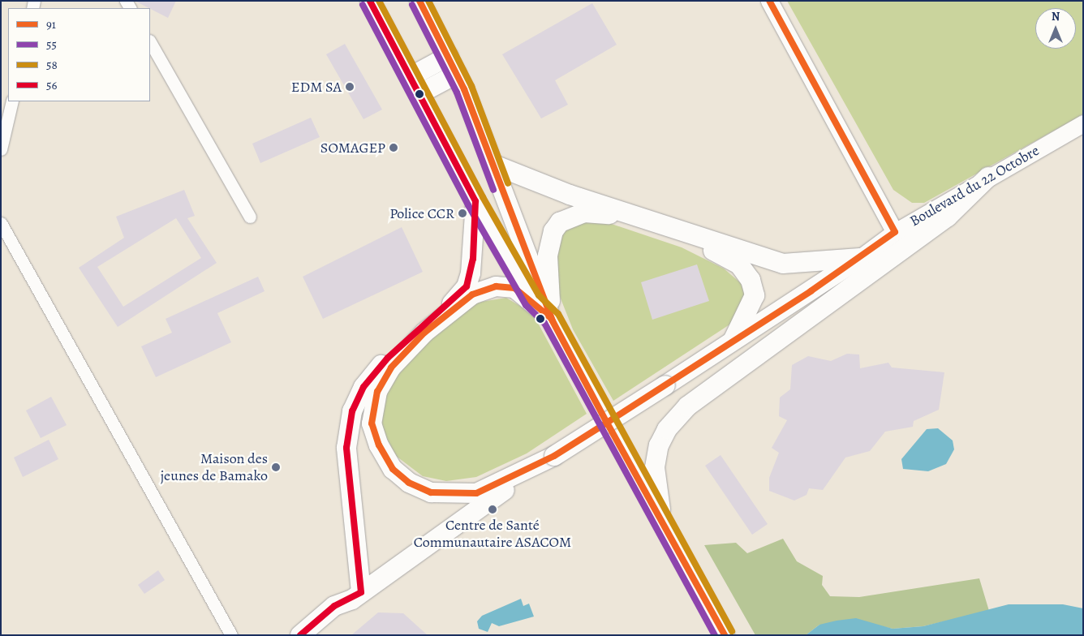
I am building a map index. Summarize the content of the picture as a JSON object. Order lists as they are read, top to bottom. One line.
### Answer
{"streets":{"main road":["Boulevard du 22 Octobre"]},"places":["EDM SA","SOMAGEP","Police CCR","Maison des jeunes de Bamako","Centre de Santé Communautaire ASACOM"],"lines":["transit line 91","transit line 58","transit line 56","transit line 55"],"legend":["91","55","58","56"],"north":"top"}
